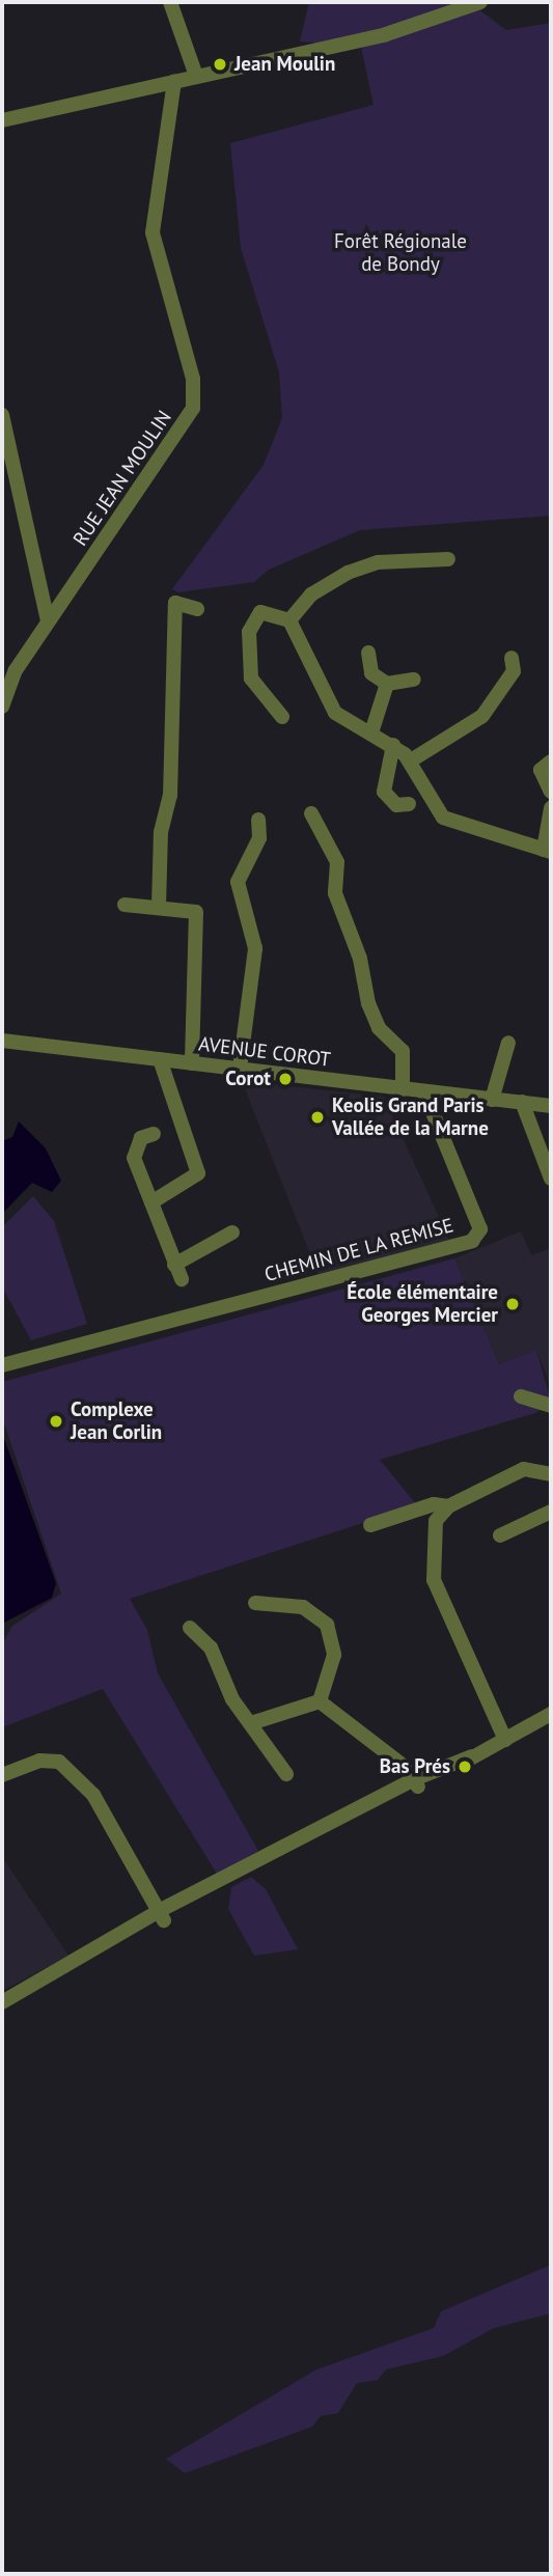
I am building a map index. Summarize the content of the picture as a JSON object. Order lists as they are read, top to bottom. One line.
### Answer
{"streets":{"street":["RUE JEAN MOULIN","AVENUE COROT","CHEMIN DE LA REMISE"]},"crossings":[["AVENUE COROT","CHEMIN DE LA REMISE"]],"parks":["Forêt Régionale de Bondy"],"places":["Jean Moulin","Corot","Keolis Grand Paris Vallée de la Marne","École élémentaire Georges Mercier","Complexe Jean Corlin","Bas Prés"]}
